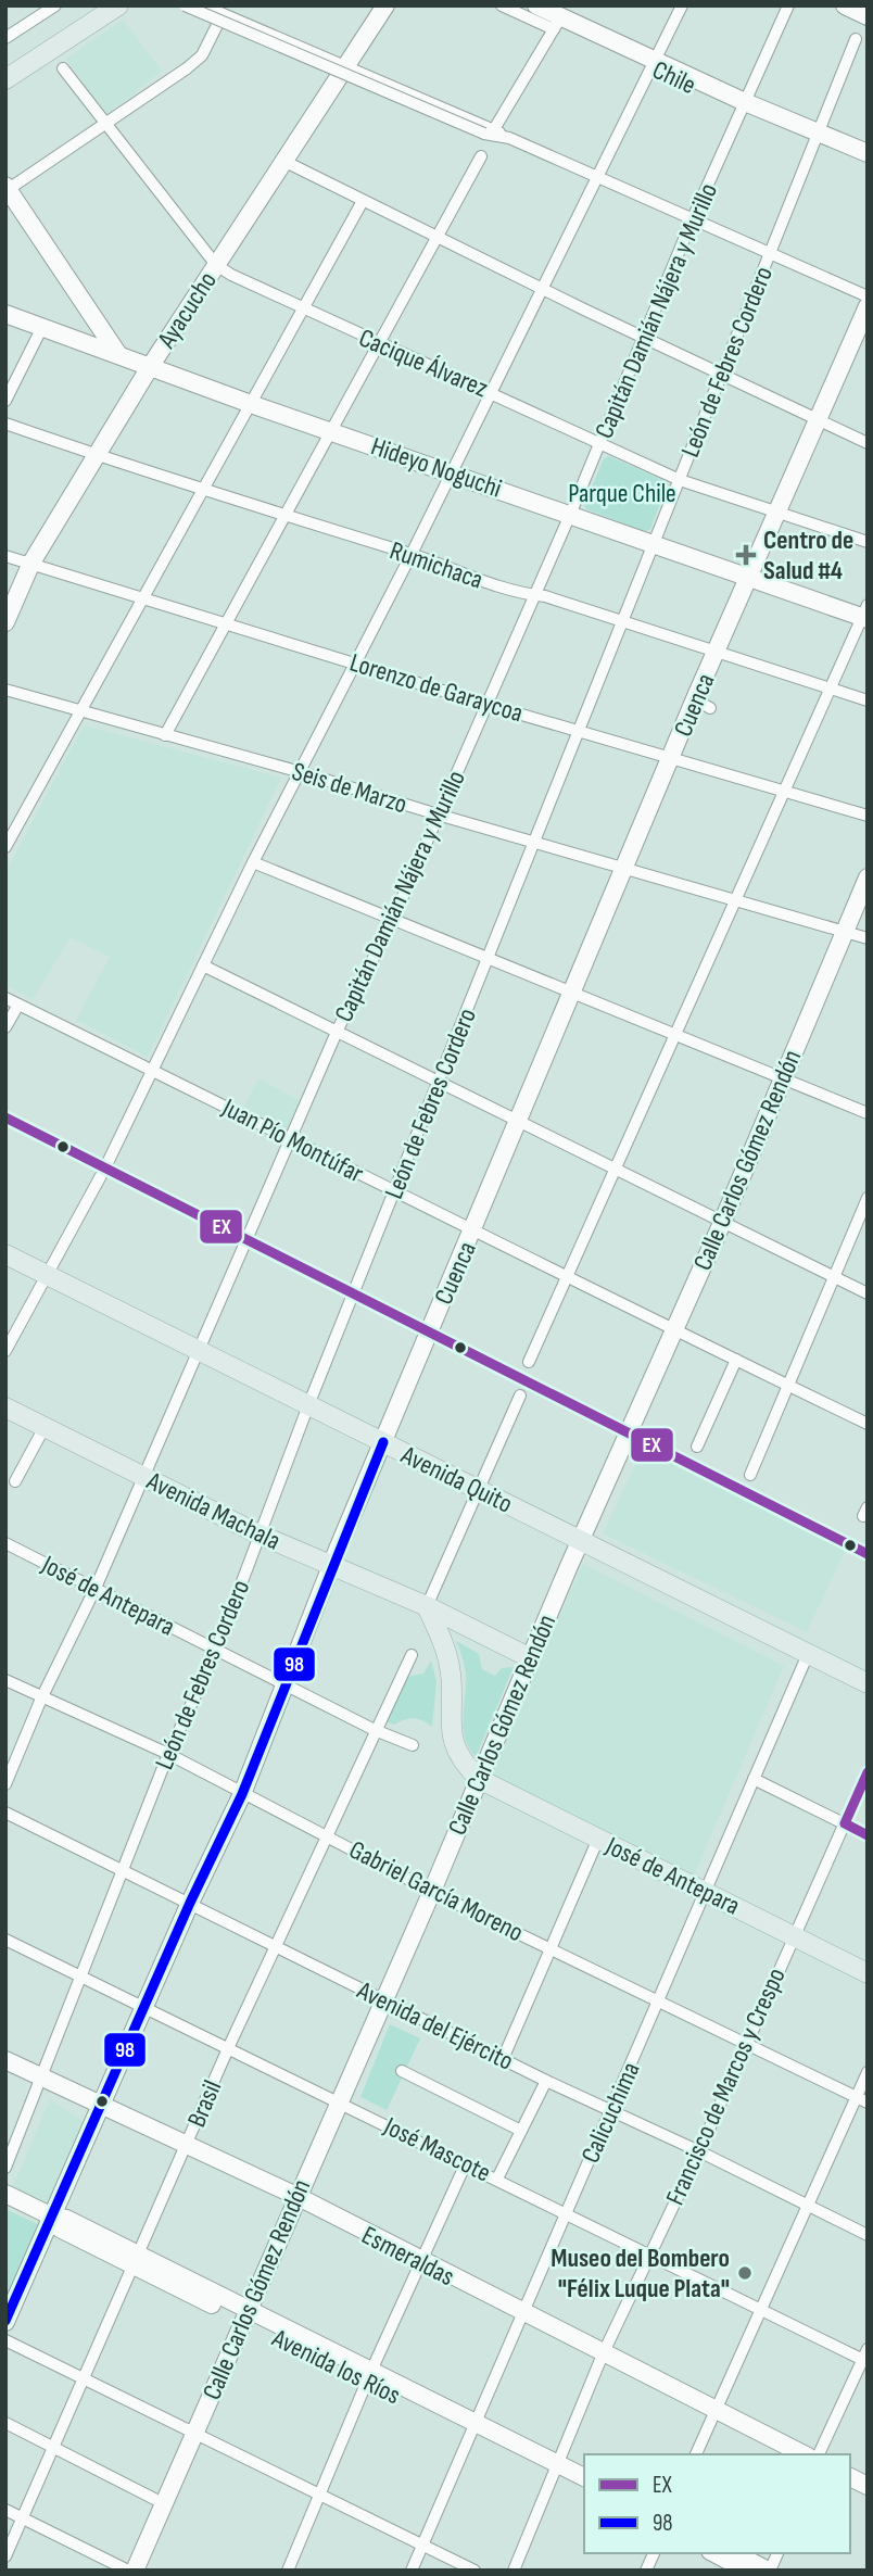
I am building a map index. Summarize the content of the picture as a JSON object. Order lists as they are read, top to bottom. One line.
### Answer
{"streets":{"main road":["Chile","Ayacucho","Hideyo Noguchi","Cuenca","Calle Carlos Gómez Rendón","Avenida Quito","Avenida Machala","José de Antepara","Esmeraldas","Avenida los Ríos"],"street":["Capitán Damián Nájera y Murillo","León de Febres Cordero","Cacique Álvarez","Rumichaca","Lorenzo de Garaycoa","Seis de Marzo","Juan Pío Montúfar","Gabriel García Moreno","Avenida del Ejército","Francisco de Marcos y Crespo","Brasil","Calicuchima","José Mascote"]},"crossings":[["Chile","Capitán Damián Nájera y Murillo"],["Chile","León de Febres Cordero"],["Ayacucho","Cacique Álvarez"],["Ayacucho","Hideyo Noguchi"],["Ayacucho","Rumichaca"],["Ayacucho","Lorenzo de Garaycoa"],["Capitán Damián Nájera y Murillo","Cacique Álvarez"],["Capitán Damián Nájera y Murillo","Hideyo Noguchi"],["Capitán Damián Nájera y Murillo","Rumichaca"],["Capitán Damián Nájera y Murillo","Lorenzo de Garaycoa"],["Capitán Damián Nájera y Murillo","Seis de Marzo"],["Capitán Damián Nájera y Murillo","Juan Pío Montúfar"],["Capitán Damián Nájera y Murillo","Avenida Quito"],["Capitán Damián Nájera y Murillo","Avenida Machala"],["Capitán Damián Nájera y Murillo","José de Antepara"],["Capitán Damián Nájera y Murillo","Gabriel García Moreno"],["León de Febres Cordero","Cacique Álvarez"],["León de Febres Cordero","Hideyo Noguchi"],["León de Febres Cordero","Rumichaca"],["León de Febres Cordero","Lorenzo de Garaycoa"],["León de Febres Cordero","Seis de Marzo"],["León de Febres Cordero","Juan Pío Montúfar"],["León de Febres Cordero","Avenida Quito"],["León de Febres Cordero","Avenida Machala"],["León de Febres Cordero","José de Antepara"],["León de Febres Cordero","Gabriel García Moreno"],["León de Febres Cordero","Avenida del Ejército"],["León de Febres Cordero","José Mascote"],["León de Febres Cordero","Esmeraldas"],["Cacique Álvarez","Cuenca"],["Hideyo Noguchi","Cuenca"],["Rumichaca","Cuenca"],["Lorenzo de Garaycoa","Cuenca"],["Cuenca","Seis de Marzo"],["Cuenca","Juan Pío Montúfar"],["Cuenca","Avenida Quito"],["Cuenca","Avenida Machala"],["Cuenca","José de Antepara"],["Cuenca","Gabriel García Moreno"],["Cuenca","Avenida del Ejército"],["Cuenca","José Mascote"],["Cuenca","Esmeraldas"],["Cuenca","Avenida los Ríos"],["Seis de Marzo","Calle Carlos Gómez Rendón"],["Juan Pío Montúfar","Calle Carlos Gómez Rendón"],["Calle Carlos Gómez Rendón","Avenida Quito"],["Calle Carlos Gómez Rendón","Avenida Machala"],["Calle Carlos Gómez Rendón","José de Antepara"],["Calle Carlos Gómez Rendón","Gabriel García Moreno"],["Calle Carlos Gómez Rendón","Avenida del Ejército"],["Calle Carlos Gómez Rendón","José Mascote"],["Calle Carlos Gómez Rendón","Esmeraldas"],["Calle Carlos Gómez Rendón","Avenida los Ríos"],["Avenida Quito","Calicuchima"],["José de Antepara","Francisco de Marcos y Crespo"],["José de Antepara","Brasil"],["José de Antepara","Calicuchima"],["Gabriel García Moreno","Francisco de Marcos y Crespo"],["Gabriel García Moreno","Brasil"],["Gabriel García Moreno","Calicuchima"],["Avenida del Ejército","Francisco de Marcos y Crespo"],["Avenida del Ejército","Brasil"],["Avenida del Ejército","Calicuchima"],["Francisco de Marcos y Crespo","José Mascote"],["Francisco de Marcos y Crespo","Esmeraldas"],["Francisco de Marcos y Crespo","Avenida los Ríos"],["Brasil","José Mascote"],["Brasil","Esmeraldas"],["Brasil","Avenida los Ríos"],["Calicuchima","José Mascote"],["Calicuchima","Esmeraldas"],["Calicuchima","Avenida los Ríos"]],"parks":["Parque Chile"],"places":{"health":["Centro de Salud #4"],"other":["Museo del Bombero \"Félix Luque Plata\""]},"lines":["transit line EX","transit line 98"],"legend":["EX","98"]}
